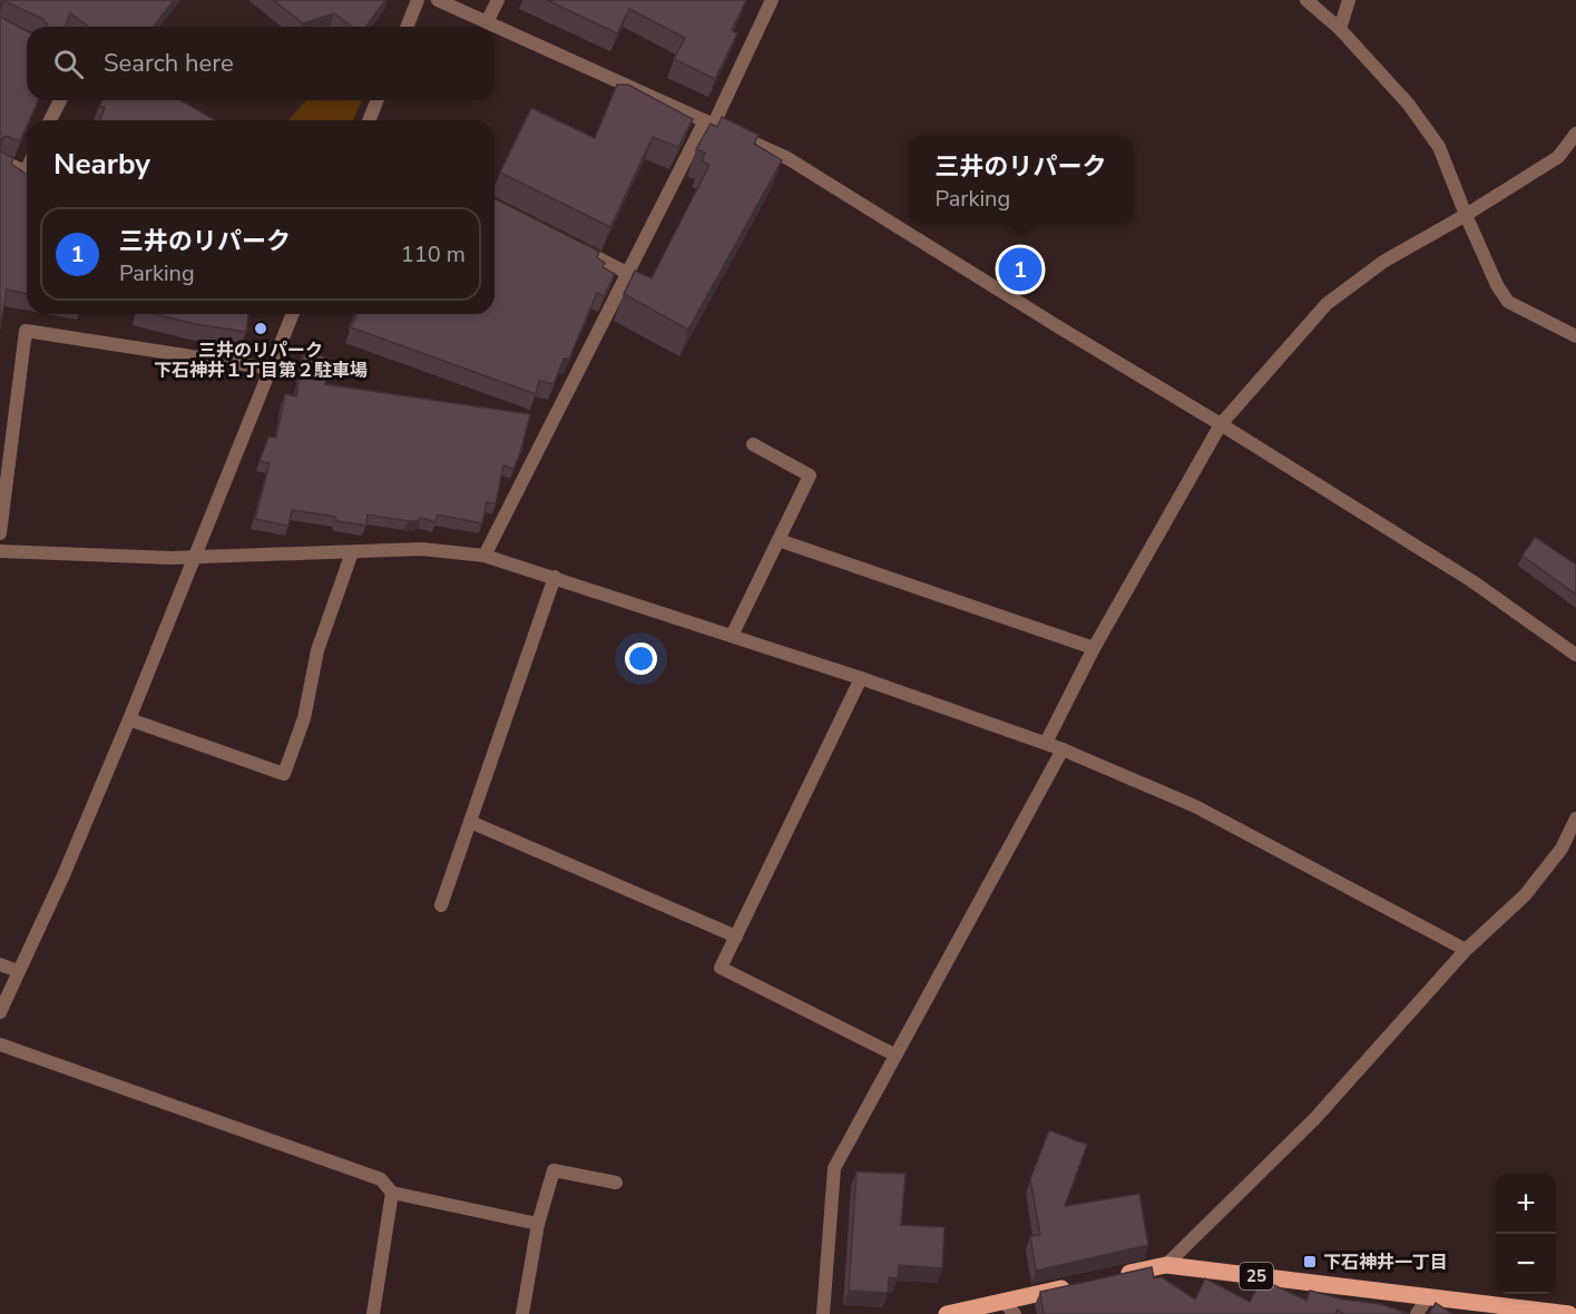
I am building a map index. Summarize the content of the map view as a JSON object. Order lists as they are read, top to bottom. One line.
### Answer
{"streets":{"main road":["25"]},"places":{"other":["三井のリパーク 下石神井１丁目第２駐車場"],"transit":["下石神井一丁目"]},"page":{"search":"Search here","heading":"Nearby","popup":["三井のリパーク","Parking"],"list":[{"mark":"1","name":"三井のリパーク","note":"Parking","value":"110 m"}],"pins":"1","map_buttons":["+","−"]}}
